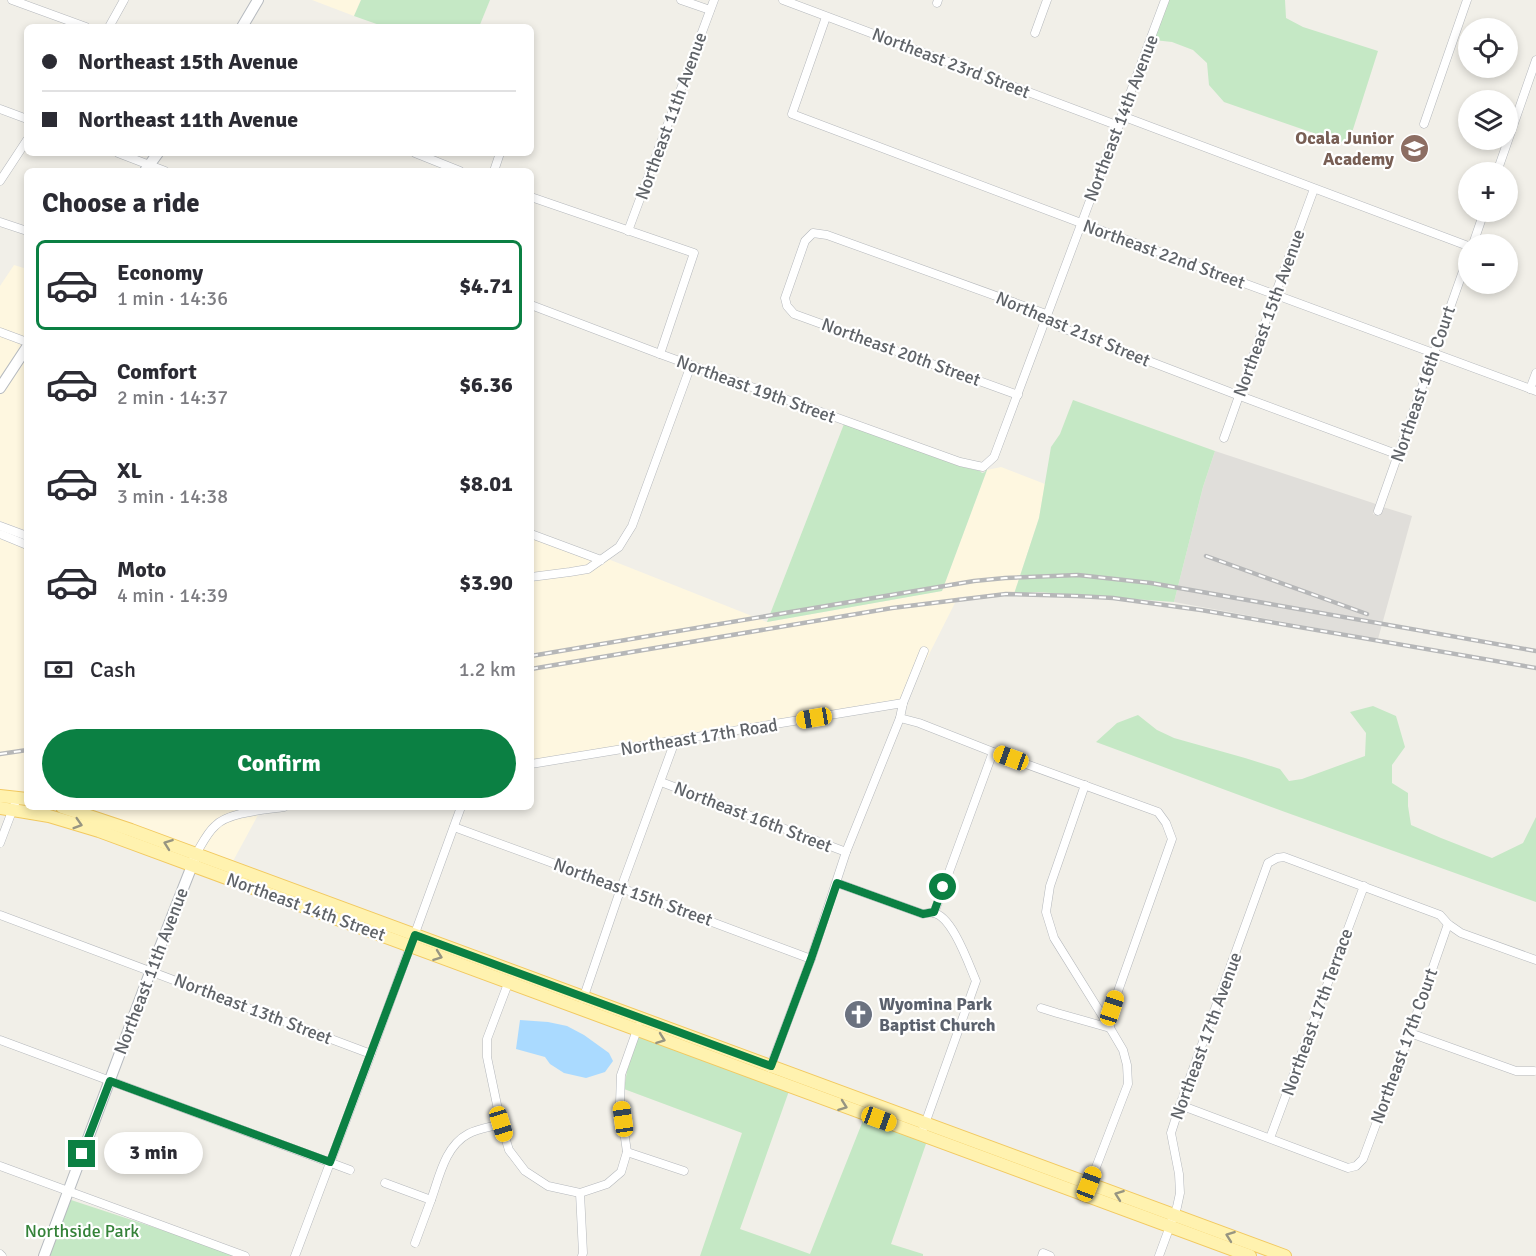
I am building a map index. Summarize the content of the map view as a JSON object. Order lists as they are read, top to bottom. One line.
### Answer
{"streets":{"main road":["Northeast 14th Street"],"street":["Northeast 23rd Street","Northeast 11th Avenue","Northeast 14th Avenue","Northeast 22nd Street","Northeast 15th Avenue","Northeast 21st Street","Northeast 20th Street","Northeast 16th Court","Northeast 19th Street","Northeast 17th Road","Northeast 16th Street","Northeast 15th Street","Northeast 13th Street","Northeast 17th Terrace","Northeast 17th Avenue","Northeast 17th Court"]},"crossings":[["Northeast 23rd Street","Northeast 14th Avenue"],["Northeast 23rd Street","Northeast 22nd Street"],["Northeast 11th Avenue","Northeast 14th Street"],["Northeast 11th Avenue","Northeast 13th Street"],["Northeast 14th Avenue","Northeast 22nd Street"],["Northeast 14th Avenue","Northeast 21st Street"],["Northeast 14th Avenue","Northeast 20th Street"],["Northeast 14th Avenue","Northeast 19th Street"],["Northeast 22nd Street","Northeast 15th Avenue"],["Northeast 22nd Street","Northeast 16th Court"],["Northeast 15th Avenue","Northeast 21st Street"],["Northeast 21st Street","Northeast 20th Street"],["Northeast 21st Street","Northeast 16th Court"],["Northeast 14th Street","Northeast 17th Avenue"],["Northeast 17th Terrace","Northeast 17th Avenue"],["Northeast 17th Terrace","Northeast 17th Court"]],"parks":["Northside Park"],"places":{"school or university":["Ocala Junior Academy"],"church":["Wyomina Park Baptist Church"]},"page":{"map_buttons":["+","−"],"banner":["Northeast 15th Avenue","Northeast 11th Avenue"],"heading":"Choose a ride","list":[{"name":"Economy","note":"1 min · 14:36","value":"$4.71"},{"name":"Comfort","note":"2 min · 14:37","value":"$6.36"},{"name":"XL","note":"3 min · 14:38","value":"$8.01"},{"name":"Moto","note":"4 min · 14:39","value":"$3.90"}],"pay":["Cash","1.2 km"],"buttons":"Confirm","bubble":"3 min"}}
